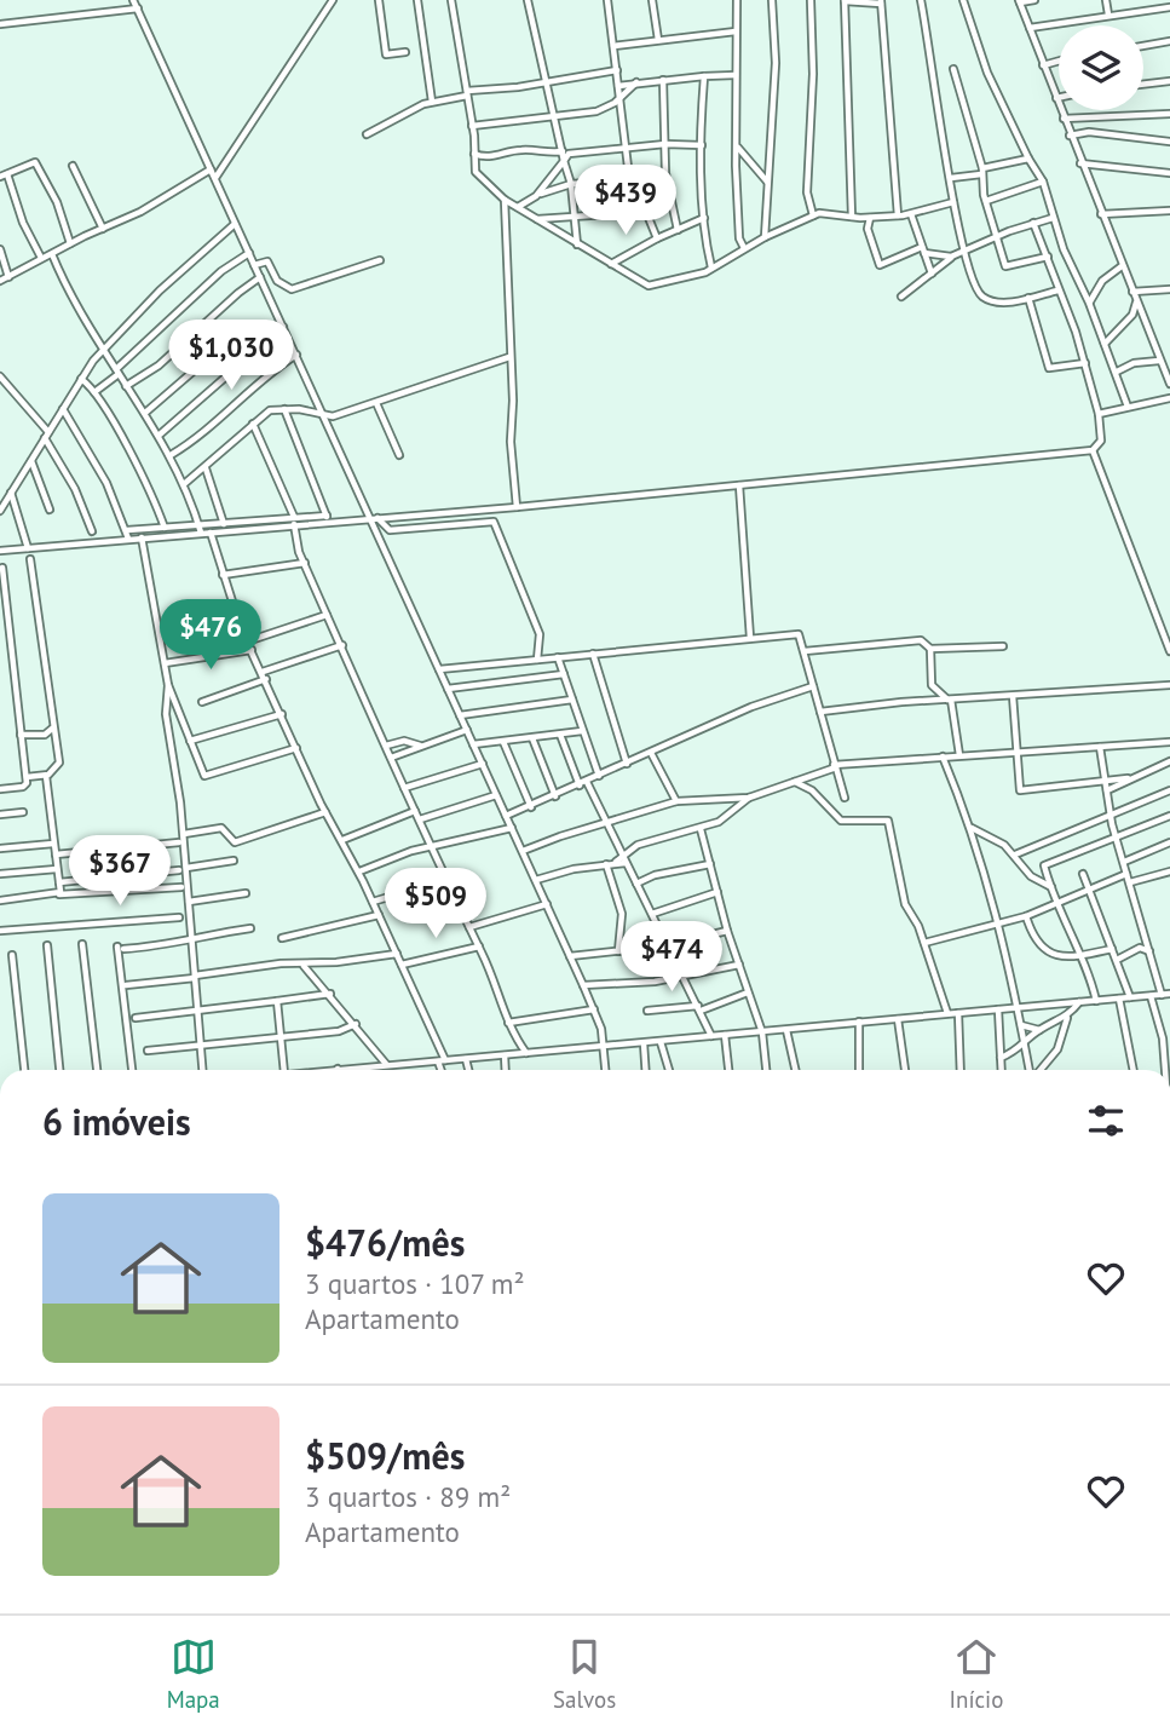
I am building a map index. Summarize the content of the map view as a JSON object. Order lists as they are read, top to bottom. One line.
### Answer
{"page":{"price":["$439","$1,030","$476","$367","$509","$474"],"heading":"6 imóveis","list":[{"name":"$476/mês","note":"3 quartos · 107 m² · Apartamento"},{"name":"$509/mês","note":"3 quartos · 89 m² · Apartamento"}],"tabs":["Mapa","Salvos","Início"]}}
